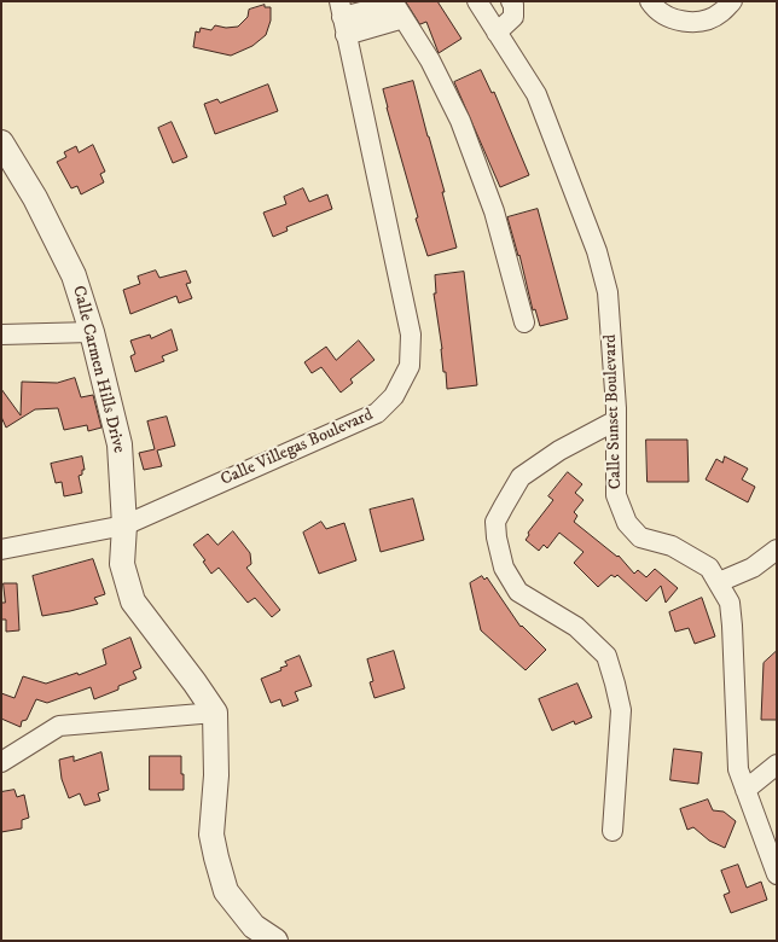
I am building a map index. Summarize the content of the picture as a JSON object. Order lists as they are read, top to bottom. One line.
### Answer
{"streets":{"street":["Calle Carmen Hills Drive","Calle Sunset Boulevard","Calle Villegas Boulevard"]},"crossings":[["Calle Carmen Hills Drive","Calle Villegas Boulevard"]]}
